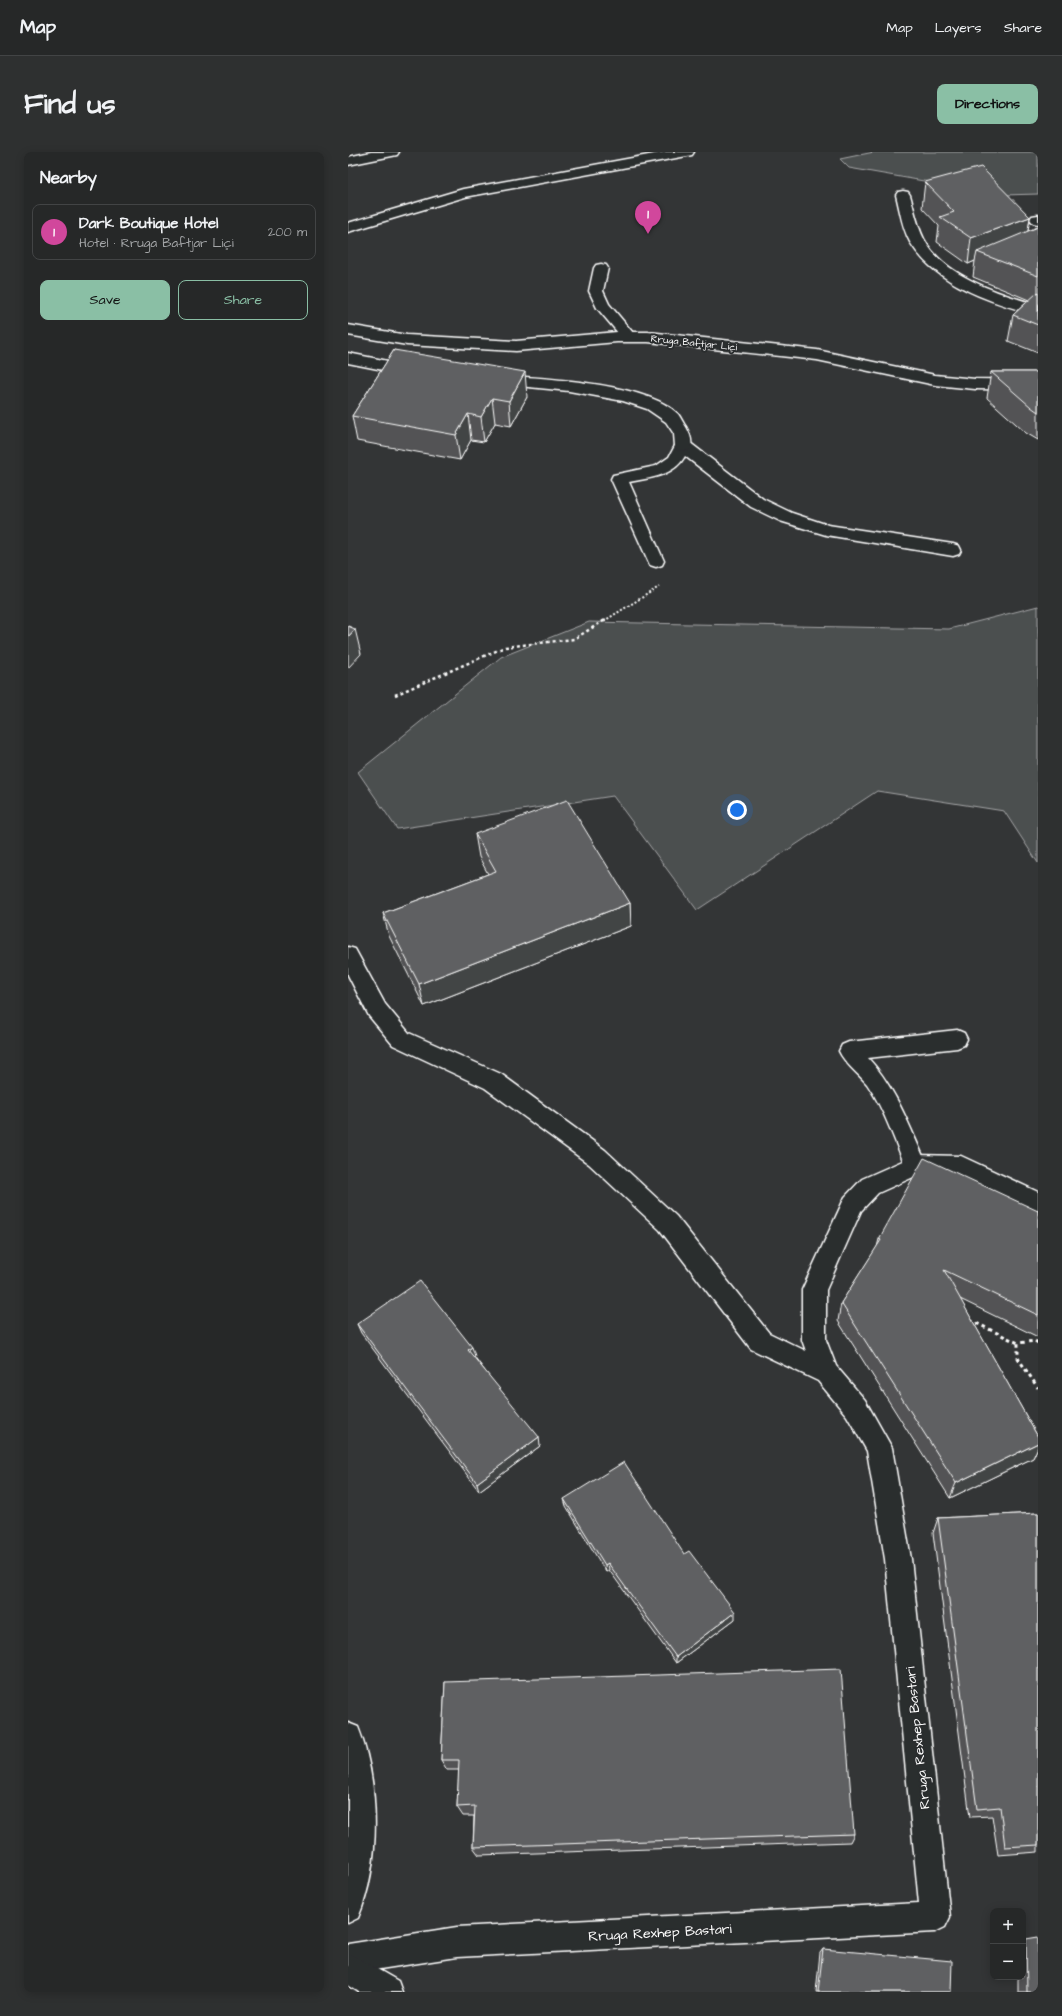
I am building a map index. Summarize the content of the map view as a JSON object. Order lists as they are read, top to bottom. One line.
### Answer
{"streets":{"street":["Rruga Baftjar Liçi","Rruga Rexhep Bastari"]},"page":{"header":"Map","nav":["Map","Layers","Share"],"buttons":["Directions",["Save","Share"]],"title":"Find us","heading":"Nearby","pins":"1","list":[{"mark":"1","name":"Dark Boutique Hotel","note":"Hotel · Rruga Baftjar Liçi","value":"200 m"}],"map_buttons":["+","−"]}}
